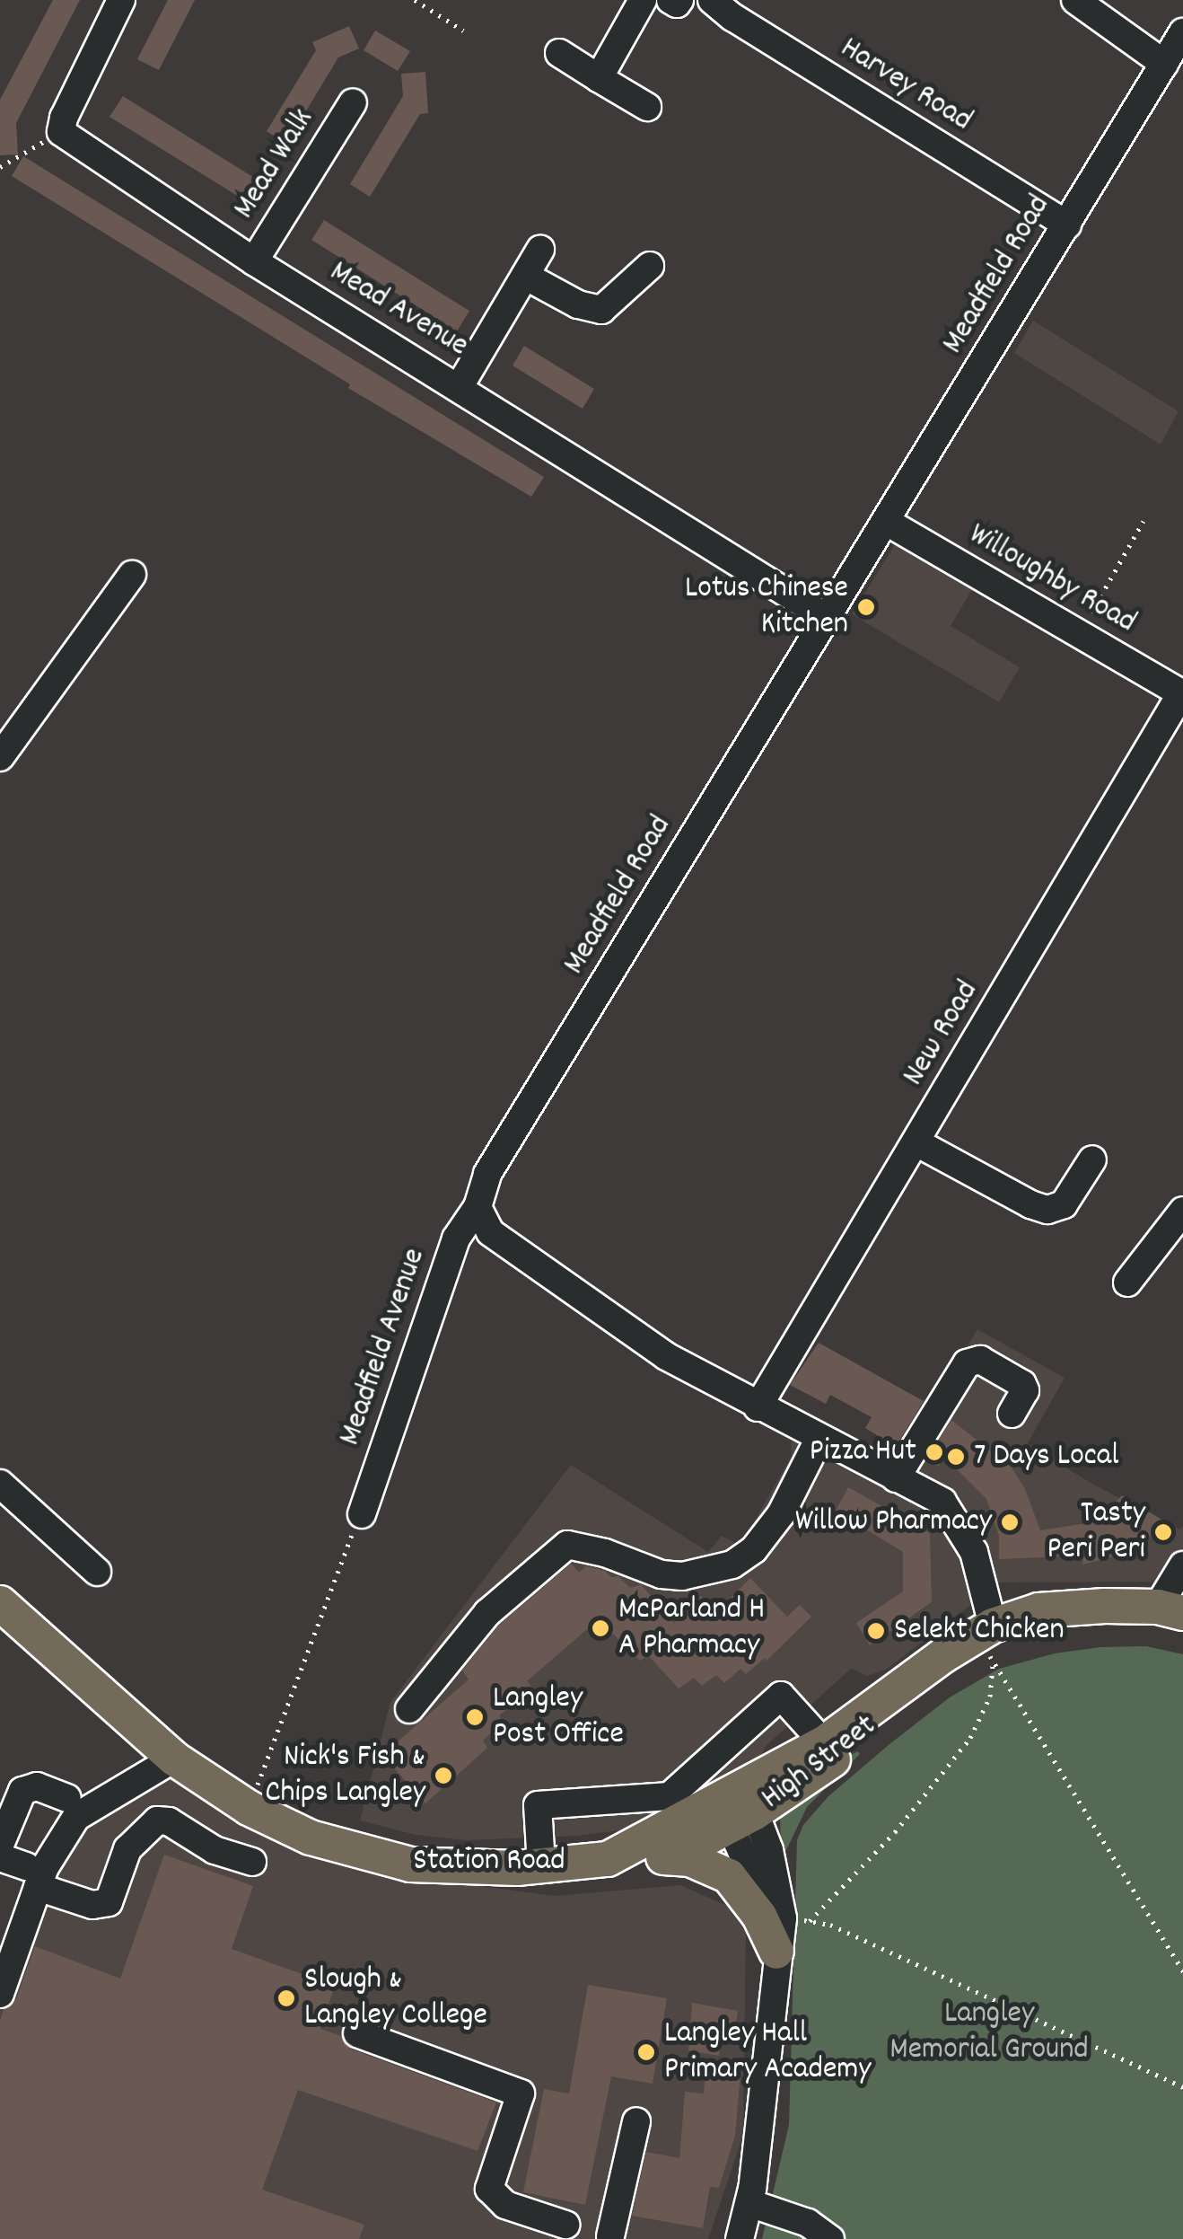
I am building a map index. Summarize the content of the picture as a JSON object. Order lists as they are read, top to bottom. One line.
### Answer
{"streets":{"main road":["High Street","Station Road"],"street":["Harvey Road","Mead Walk","Meadfield Road","Mead Avenue","Willoughby Road","New Road","Meadfield Avenue"]},"crossings":[["Harvey Road","Meadfield Road"],["Mead Walk","Mead Avenue"],["Meadfield Road","Mead Avenue"],["Meadfield Road","Willoughby Road"],["Meadfield Road","Meadfield Avenue"],["Willoughby Road","New Road"],["High Street","Station Road"]],"parks":["Langley Memorial Ground"],"places":["Lotus Chinese Kitchen","Pizza Hut","7 Days Local","Willow Pharmacy","Tasty Peri Peri","McParland H A Pharmacy","Selekt Chicken","Langley Post Office","Nick's Fish & Chips Langley","Slough & Langley College","Langley Hall Primary Academy"]}
